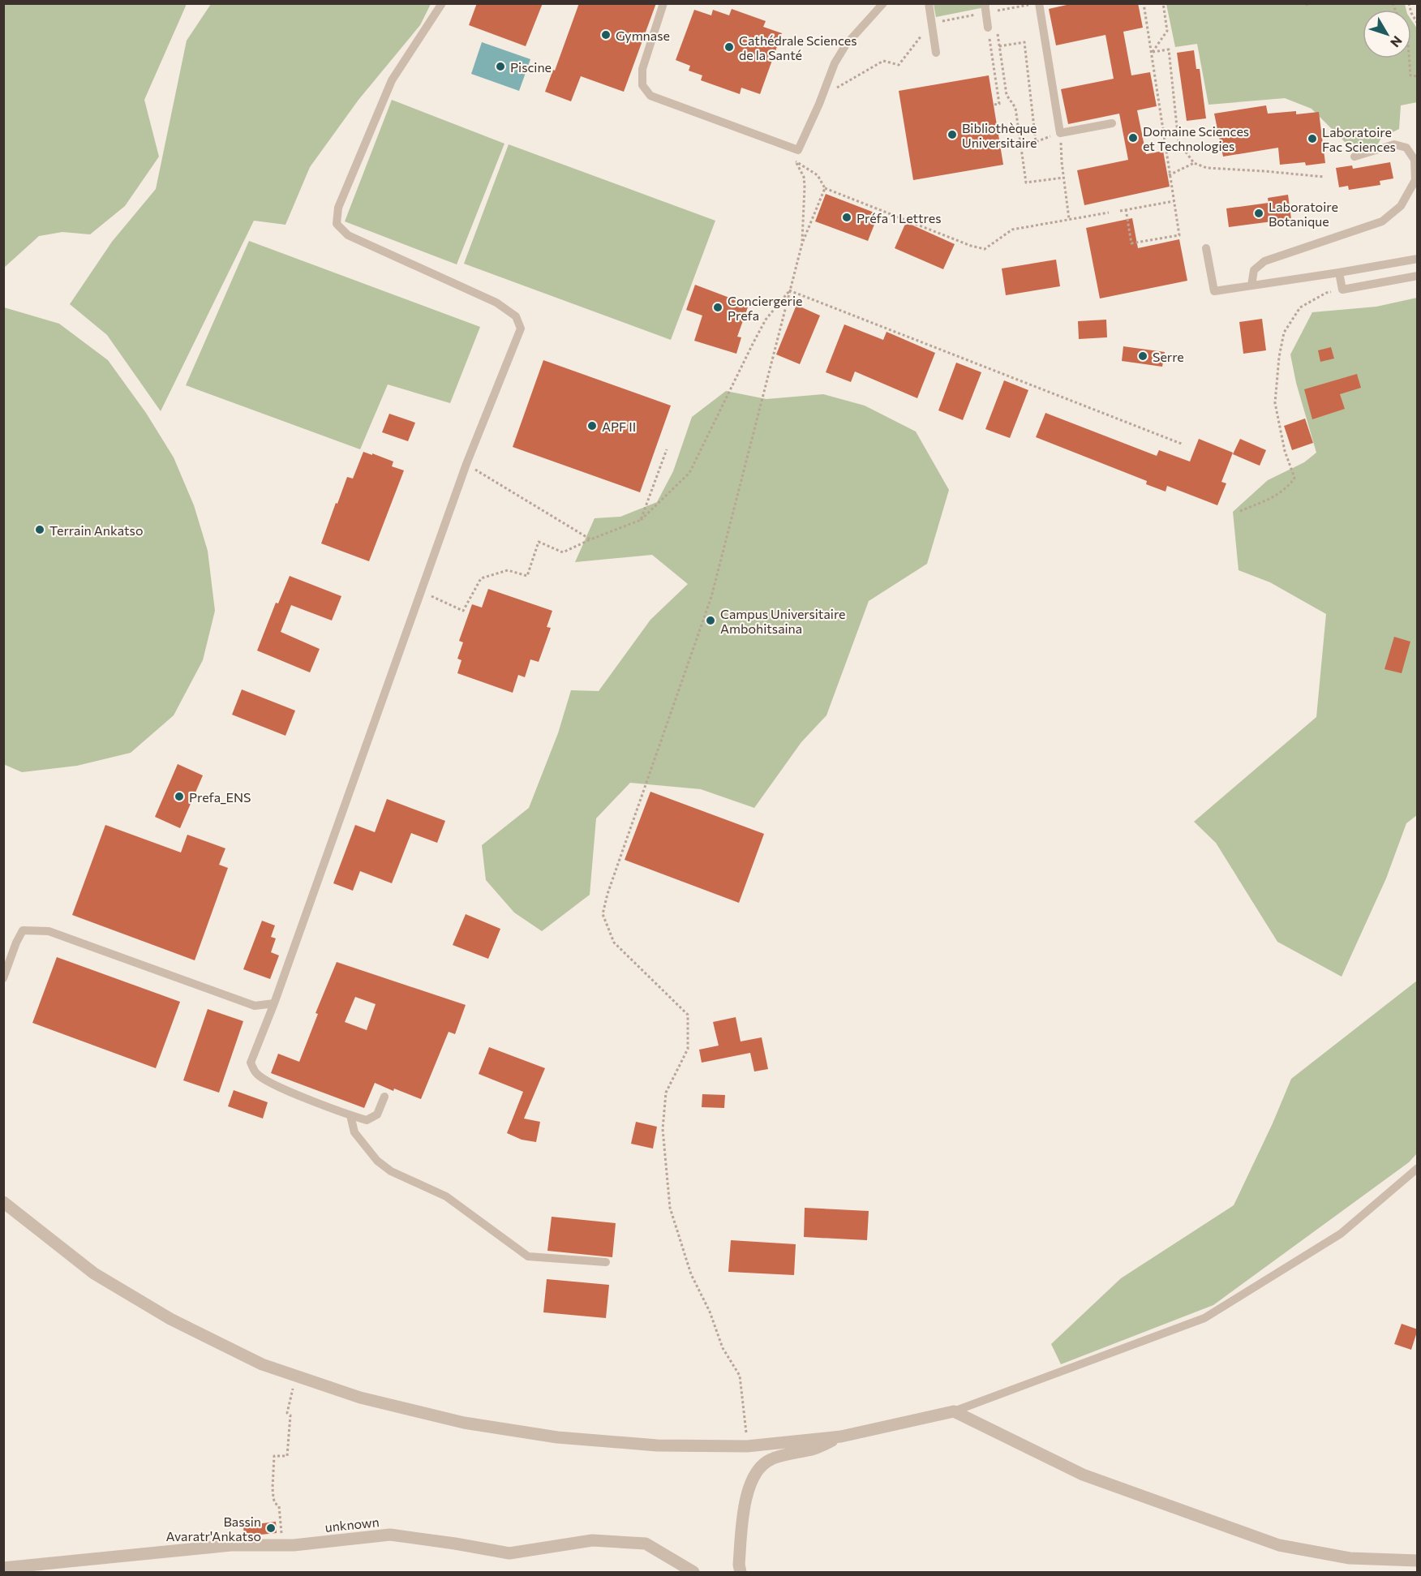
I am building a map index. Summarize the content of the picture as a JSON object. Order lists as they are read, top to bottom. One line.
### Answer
{"streets":{"street":["unknown"]},"places":["Gymnase","Cathédrale Sciences de la Santé","Piscine","Bibliothèque Universitaire","Domaine Sciences et Technologies","Laboratoire Fac Sciences","Laboratoire Botanique","Préfa 1 Lettres","Conciergerie Prefa","Serre","APF II","Terrain Ankatso","Campus Universitaire Ambohitsaina","Prefa_ENS","Bassin Avaratr'Ankatso"],"north":"bottom right"}
